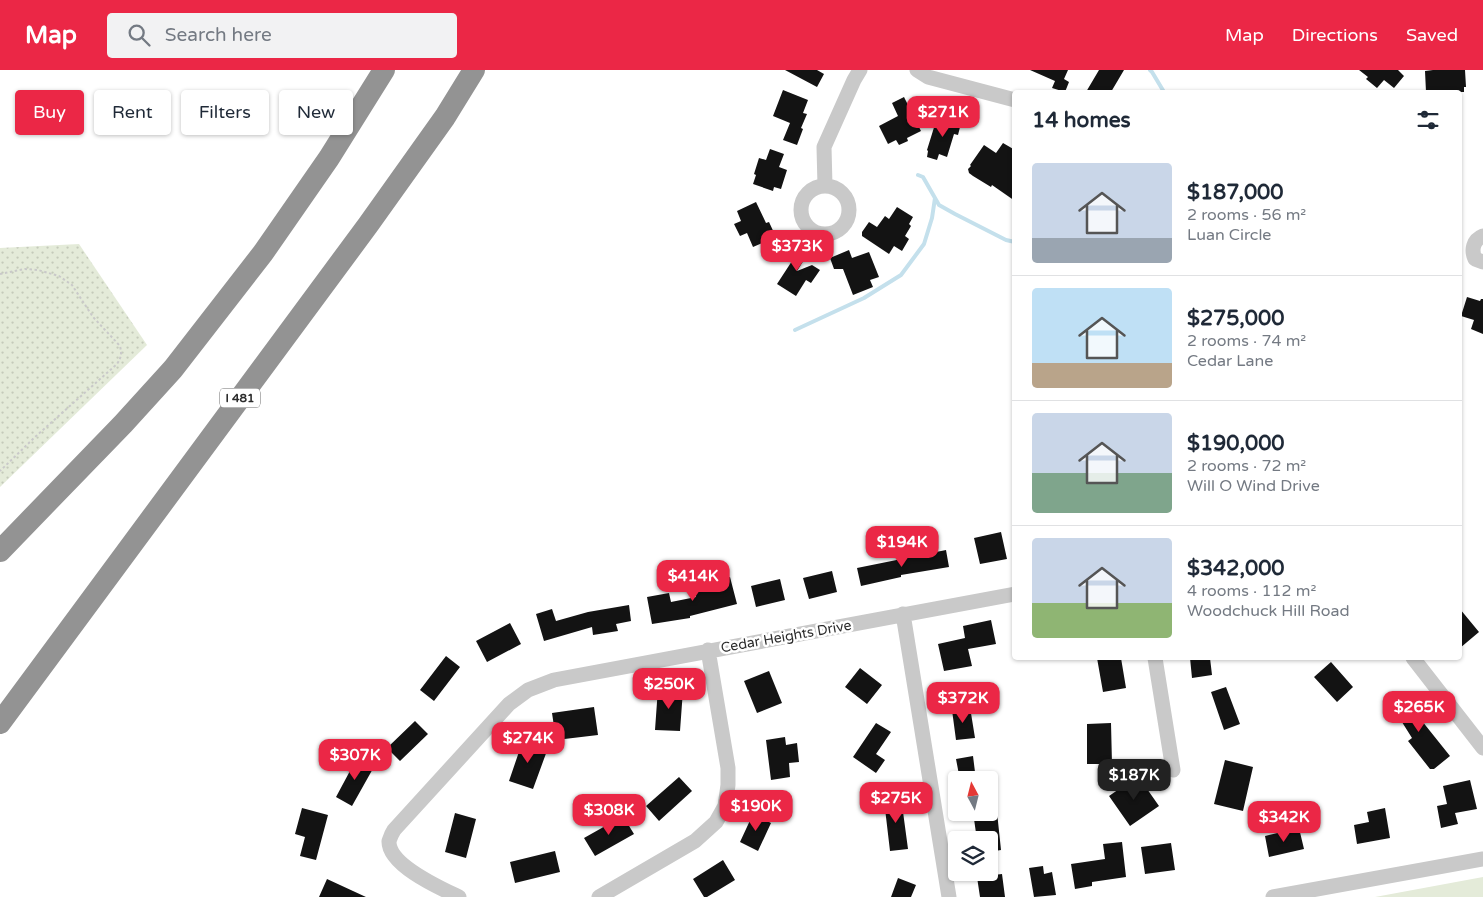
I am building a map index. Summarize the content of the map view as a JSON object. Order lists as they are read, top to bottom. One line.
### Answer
{"streets":{"highway":["I 481"],"street":["Cedar Heights Drive"]},"north":"top","page":{"header":"Map","search":"Search here","nav":["Map","Directions","Saved"],"chip":["Buy","Rent","Filters","New"],"heading":"14 homes","price":["$271K","$373K","$194K","$414K","$250K","$372K","$265K","$274K","$307K","$187K","$275K","$190K","$308K","$342K"],"list":[{"name":"$187,000","note":"2 rooms · 56 m² · Luan Circle"},{"name":"$275,000","note":"2 rooms · 74 m² · Cedar Lane"},{"name":"$190,000","note":"2 rooms · 72 m² · Will O Wind Drive"},{"name":"$342,000","note":"4 rooms · 112 m² · Woodchuck Hill Road"}]}}
